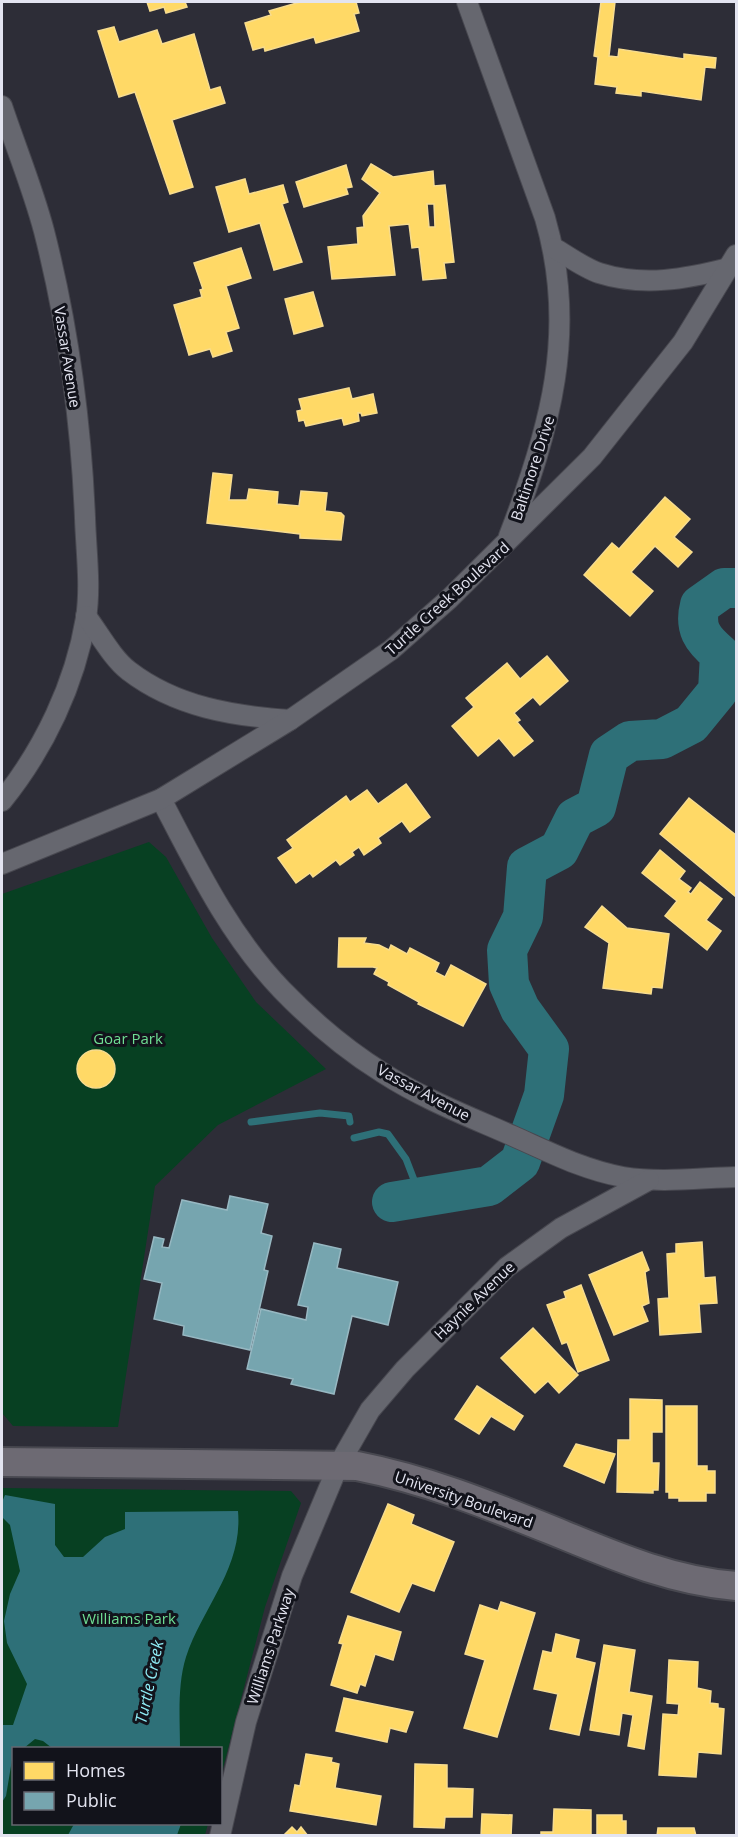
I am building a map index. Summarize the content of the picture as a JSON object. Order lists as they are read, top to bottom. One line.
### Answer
{"streets":{"street":["Vassar Avenue","Baltimore Drive","Turtle Creek Boulevard","Haynie Avenue","University Boulevard","Williams Parkway"]},"crossings":[["Vassar Avenue","Turtle Creek Boulevard"],["Vassar Avenue","Haynie Avenue"],["Baltimore Drive","Turtle Creek Boulevard"],["Haynie Avenue","University Boulevard"],["Haynie Avenue","Williams Parkway"],["University Boulevard","Williams Parkway"]],"water":["Turtle Creek"],"parks":["Goar Park","Williams Park"],"legend":["Homes","Public"]}
